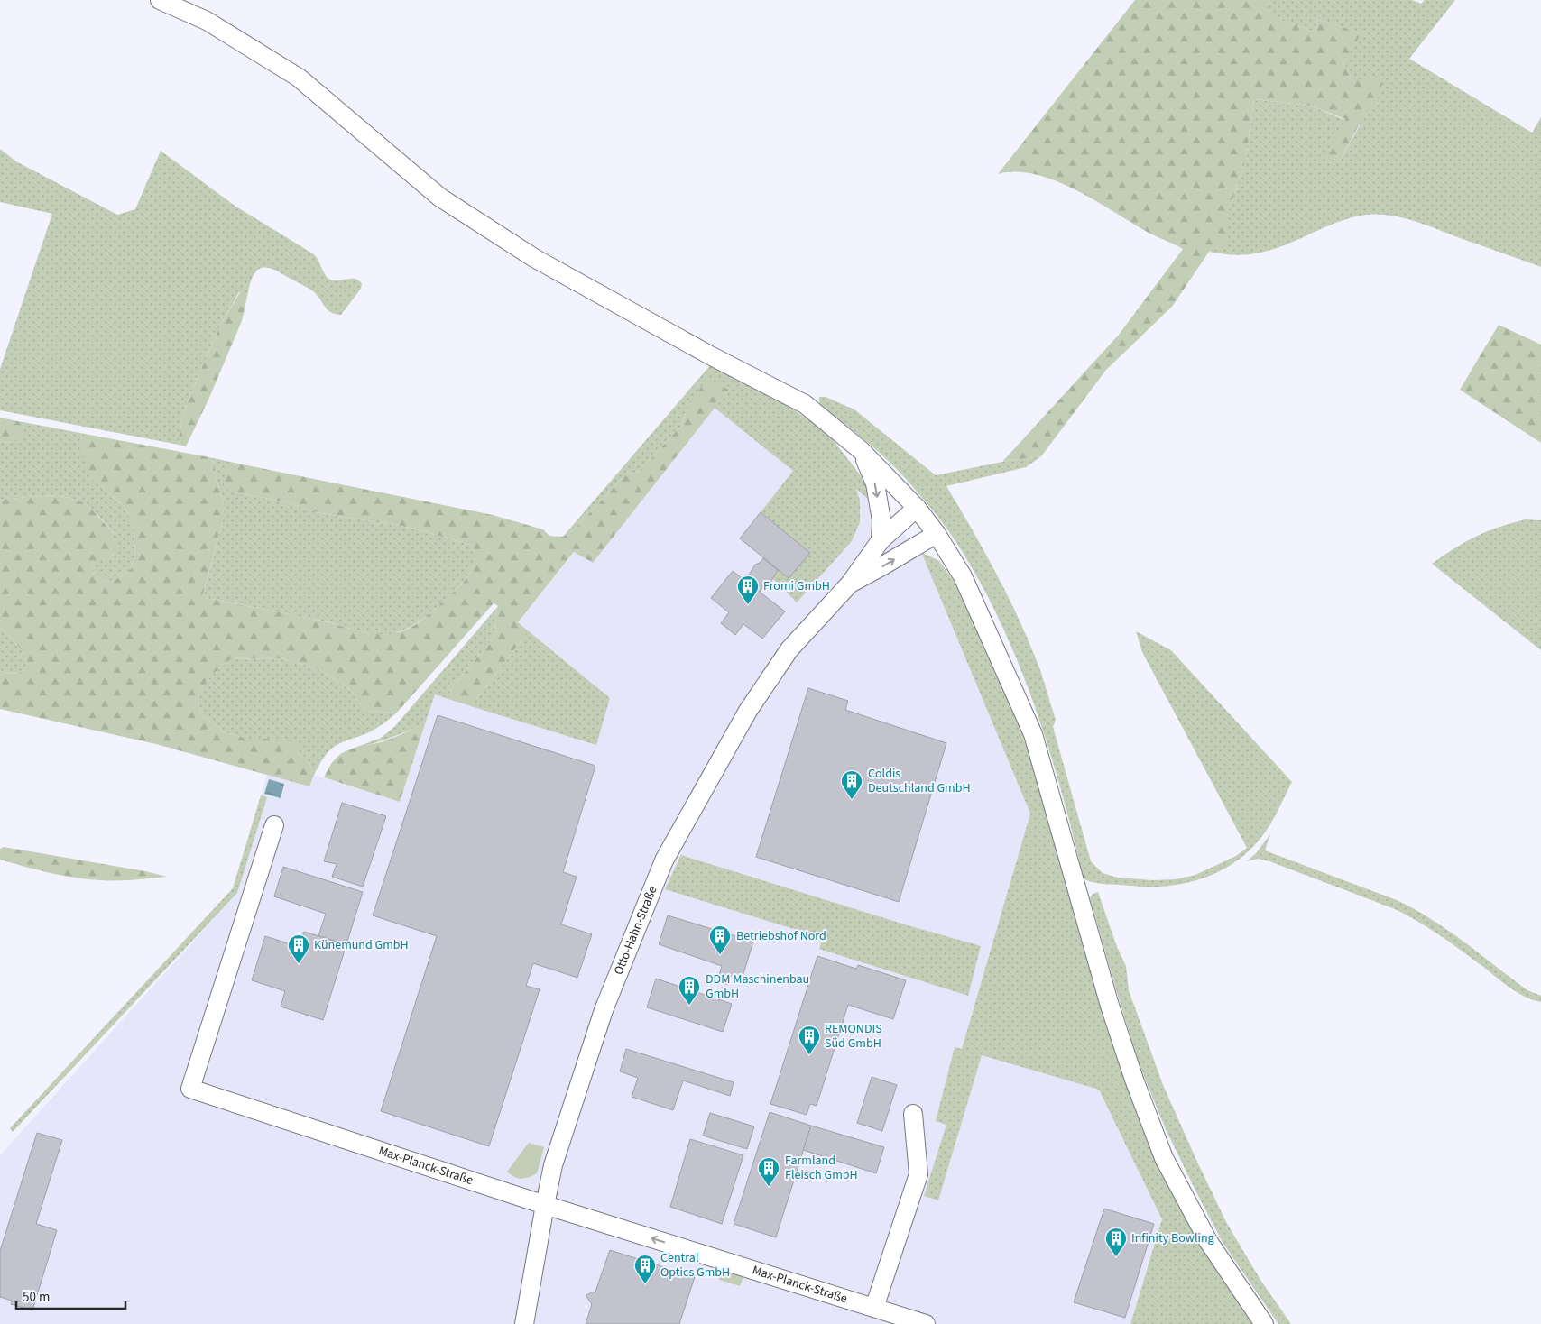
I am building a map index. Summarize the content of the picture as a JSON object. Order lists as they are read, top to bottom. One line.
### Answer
{"streets":{"street":["Otto-Hahn-Straße","Max-Planck-Straße"]},"crossings":[["Otto-Hahn-Straße","Max-Planck-Straße"]],"places":{"building":["Fromi GmbH","Coldis Deutschland GmbH","Betriebshof Nord","Künemund GmbH","DDM Maschinenbau GmbH","REMONDIS Süd GmbH","Farmland Fleisch GmbH","Infinity Bowling","Central Optics GmbH"]},"scale_bar":"50 m"}
